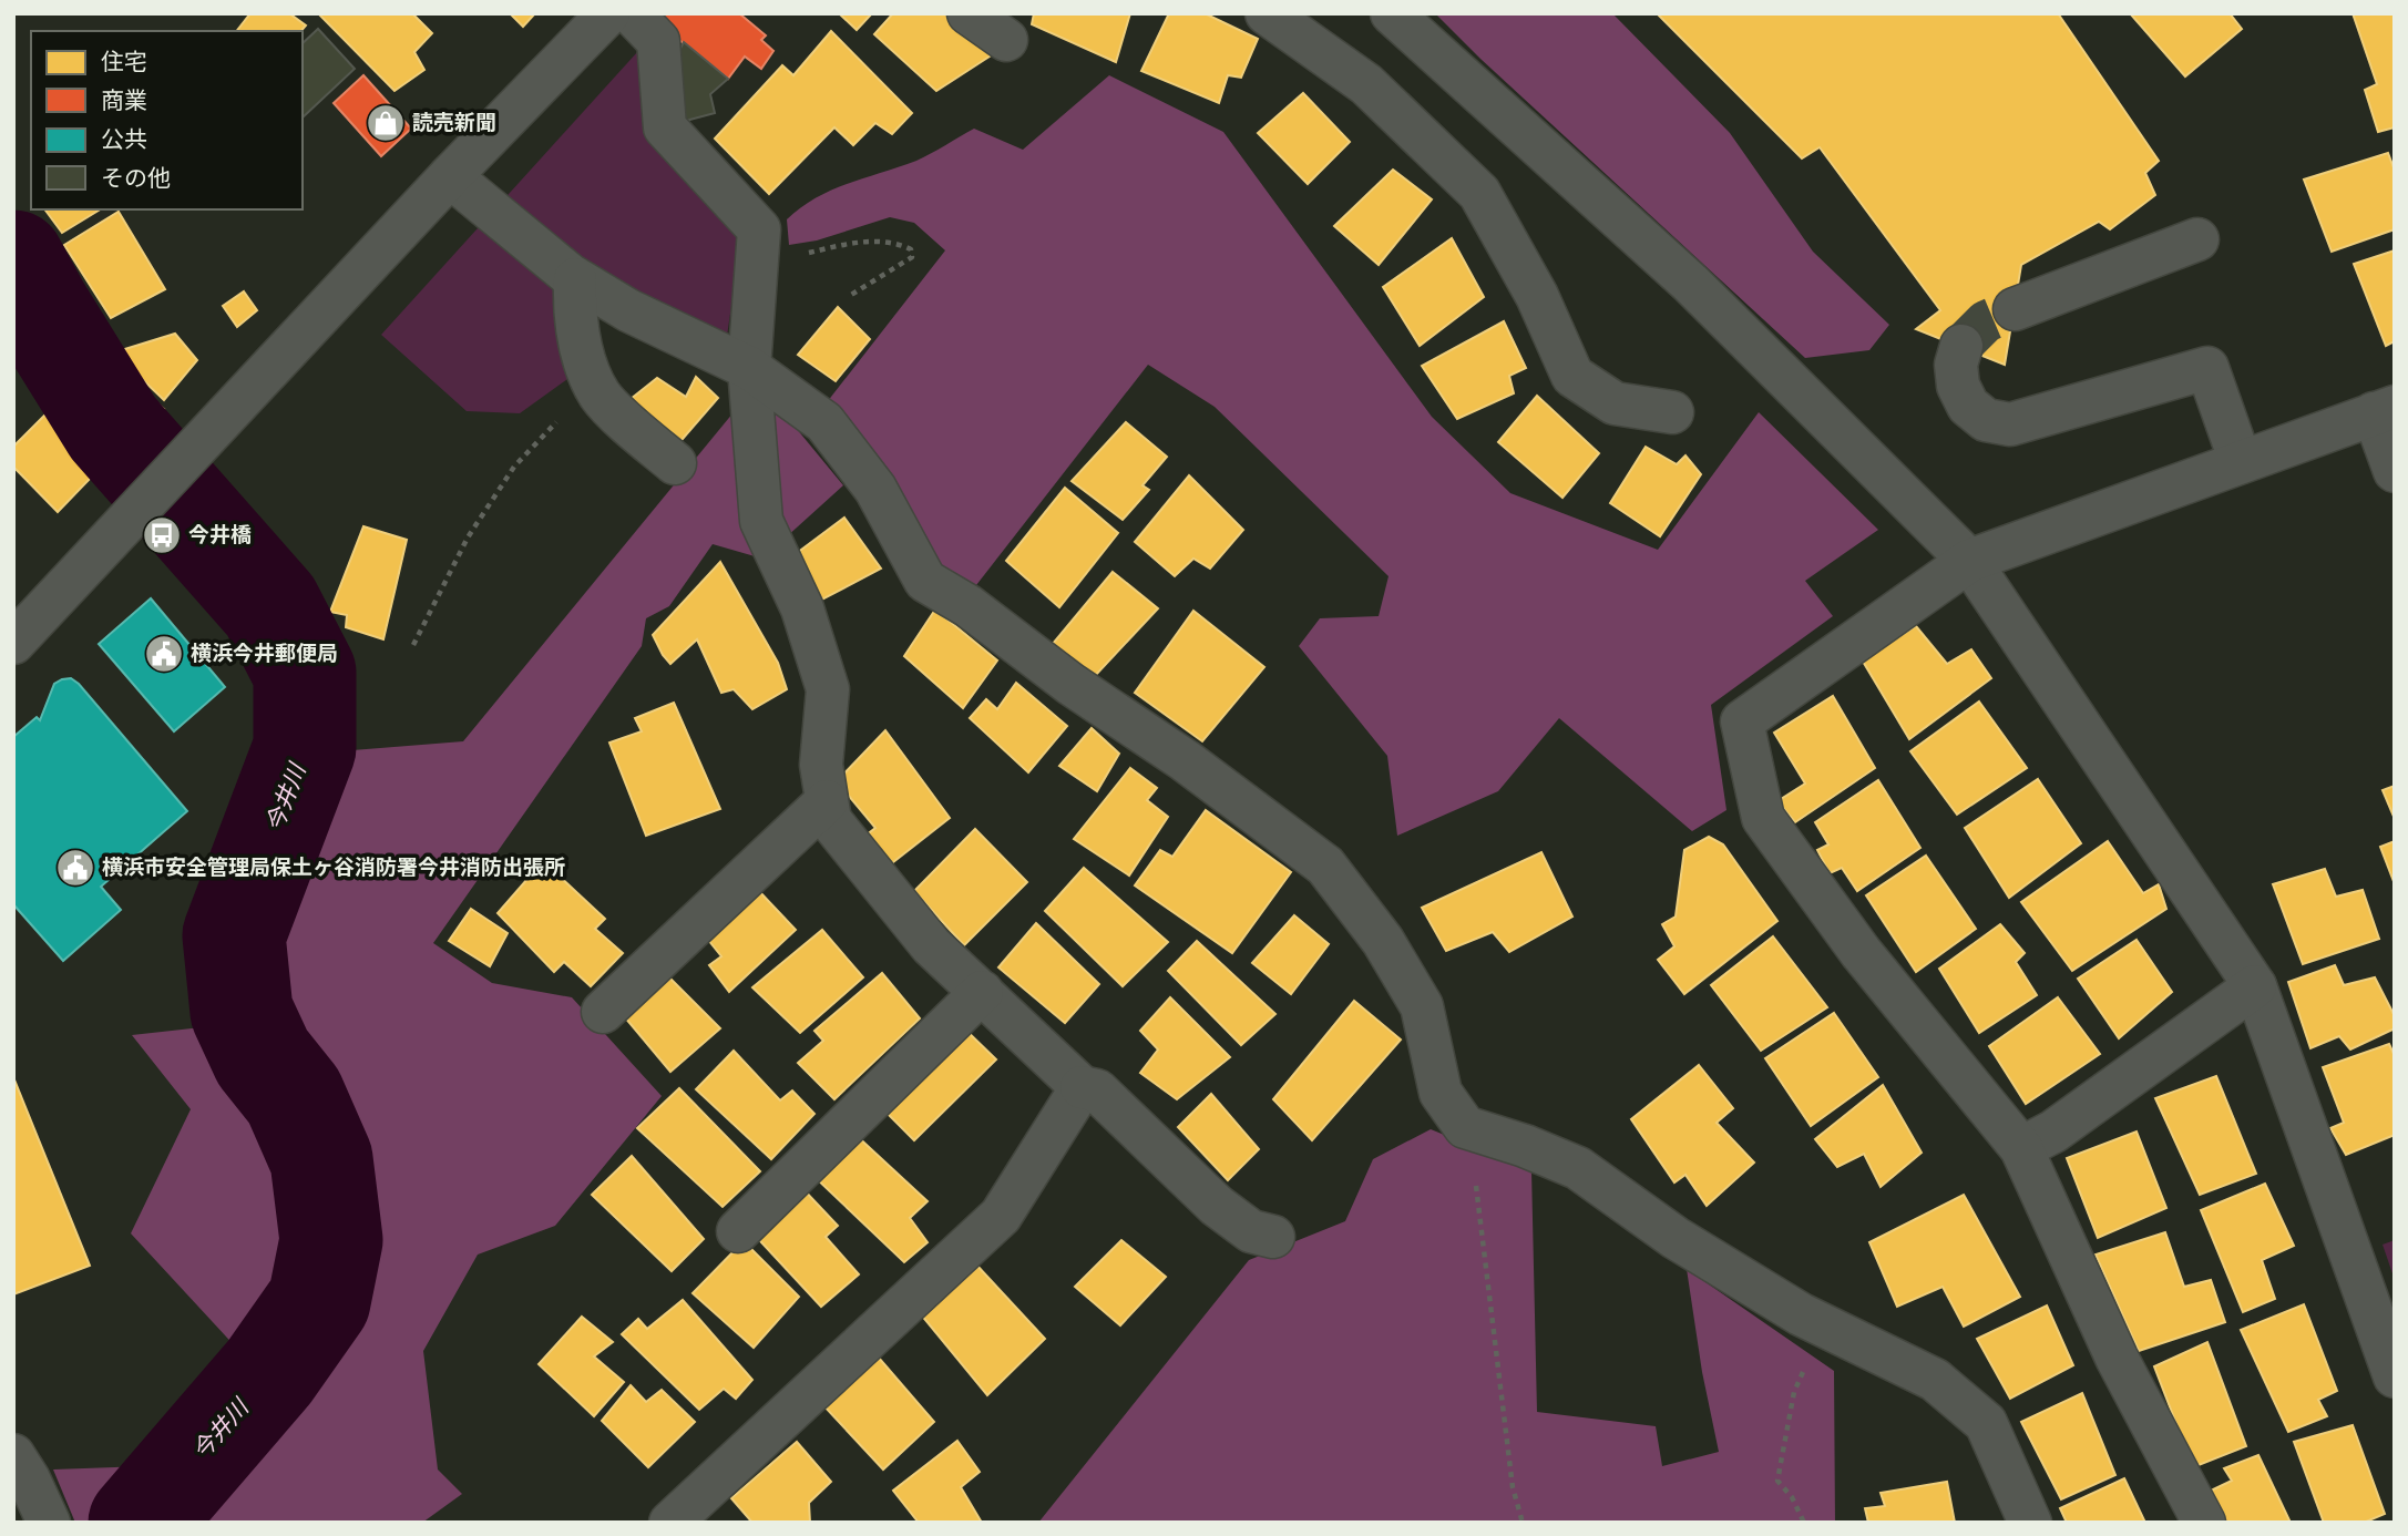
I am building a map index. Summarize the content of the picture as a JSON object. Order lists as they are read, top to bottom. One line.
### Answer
{"water":["今井川"],"places":{"shop":["読売新聞"],"bus stop":["今井橋"],"public building":["横浜今井郵便局","横浜市安全管理局保土ヶ谷消防署今井消防出張所"]},"legend":["住宅","商業","公共","その他"]}
